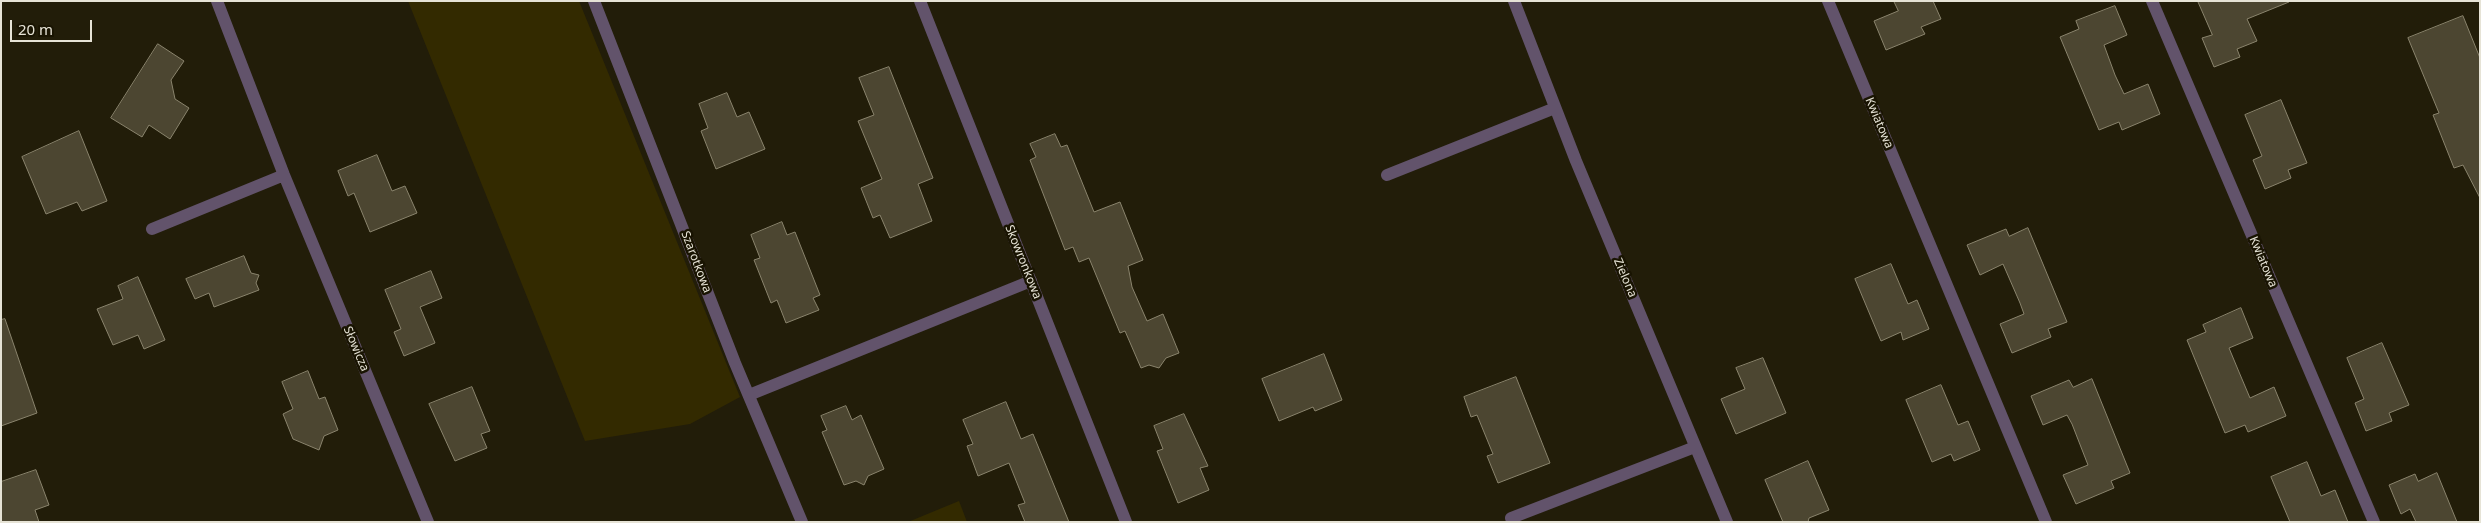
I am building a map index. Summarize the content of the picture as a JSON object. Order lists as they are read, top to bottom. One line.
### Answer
{"streets":{"street":["Kwiatowa","Szarotkowa","Skowronkowa","Zielona","Słowicza"]},"scale_bar":"20 m"}
